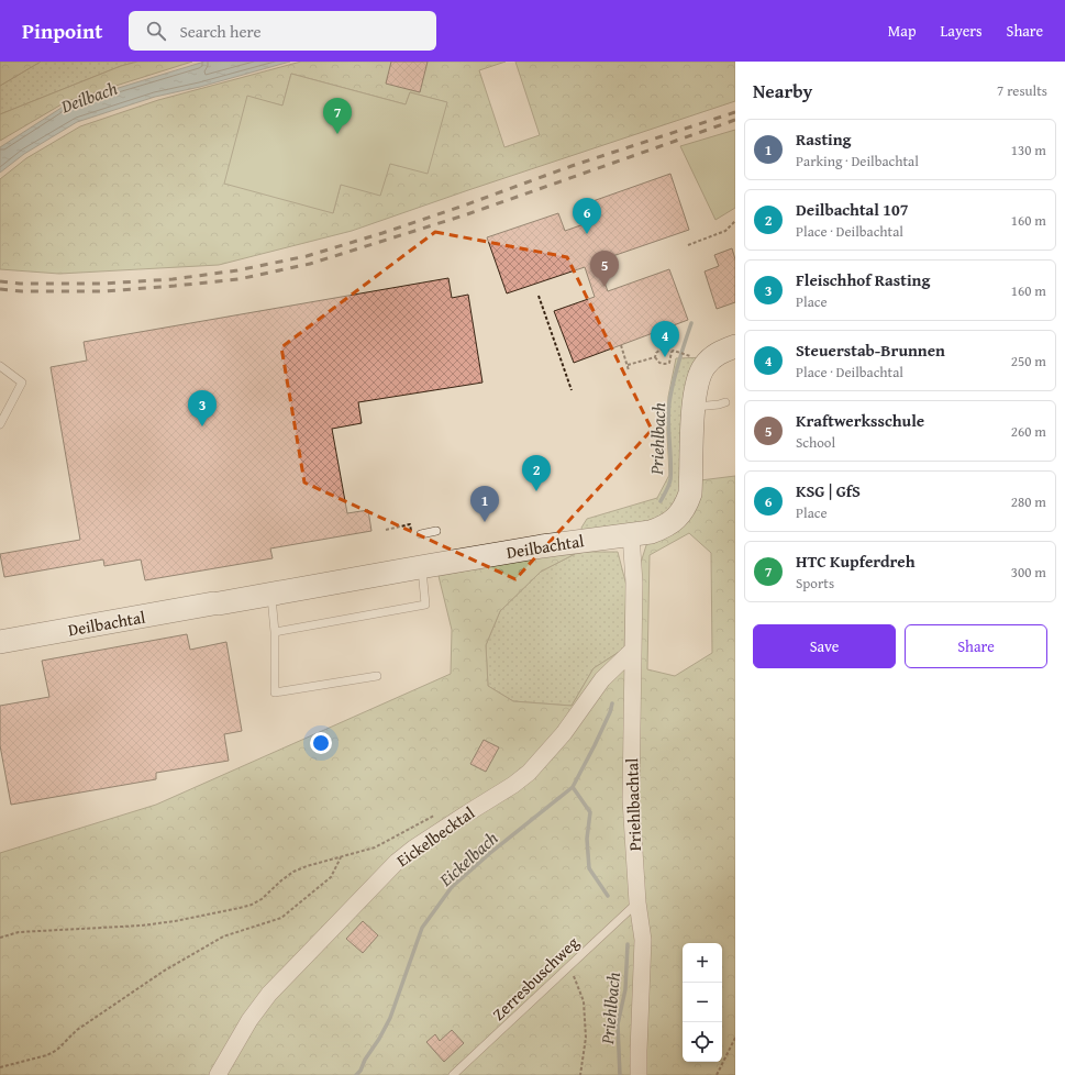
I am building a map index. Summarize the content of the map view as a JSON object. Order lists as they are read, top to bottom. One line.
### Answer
{"streets":{"street":["Deilbachtal","Priehlbachtal","Eickelbecktal"],"lane":["Zerresbuschweg"]},"crossings":[["Deilbachtal","Priehlbachtal"],["Priehlbachtal","Eickelbecktal"],["Priehlbachtal","Zerresbuschweg"]],"water":["Deilbach","Priehlbach","Eickelbach"],"page":{"header":"Pinpoint","search":"Search here","nav":["Map","Layers","Share"],"heading":["Nearby","7 results"],"pins":["7","6","5","4","3","2","1"],"list":[{"mark":"1","name":"Rasting","note":"Parking · Deilbachtal","value":"130 m"},{"mark":"2","name":"Deilbachtal 107","note":"Place · Deilbachtal","value":"160 m"},{"mark":"3","name":"Fleischhof Rasting","note":"Place","value":"160 m"},{"mark":"4","name":"Steuerstab-Brunnen","note":"Place · Deilbachtal","value":"250 m"},{"mark":"5","name":"Kraftwerksschule","note":"School","value":"260 m"},{"mark":"6","name":"KSG | GfS","note":"Place","value":"280 m"},{"mark":"7","name":"HTC Kupferdreh","note":"Sports","value":"300 m"}],"buttons":["Save","Share"],"map_buttons":["+","−"]}}
